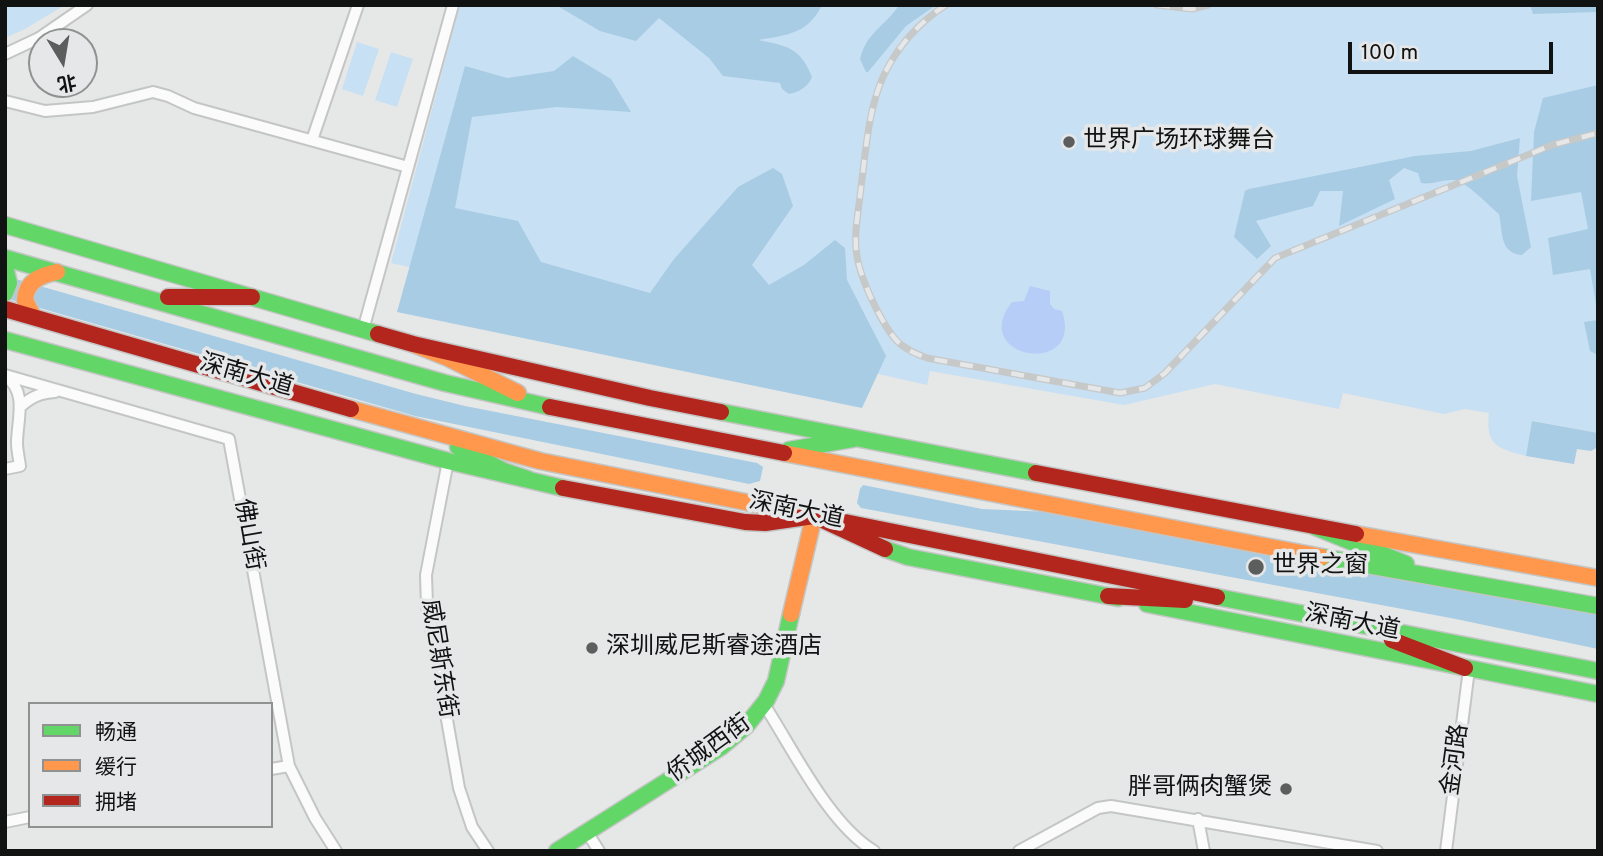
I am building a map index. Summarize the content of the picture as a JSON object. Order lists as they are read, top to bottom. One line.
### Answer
{"streets":{"main road":["深南大道","侨城西街"],"street":["佛山街","威尼斯东街","金河路"]},"crossings":[["深南大道","侨城西街"]],"places":["世界广场环球舞台","世界之窗","深圳威尼斯睿途酒店","胖哥俩·肉蟹煲"],"legend":["畅通","缓行","拥堵"],"scale_bar":"100 m","north":"bottom"}
